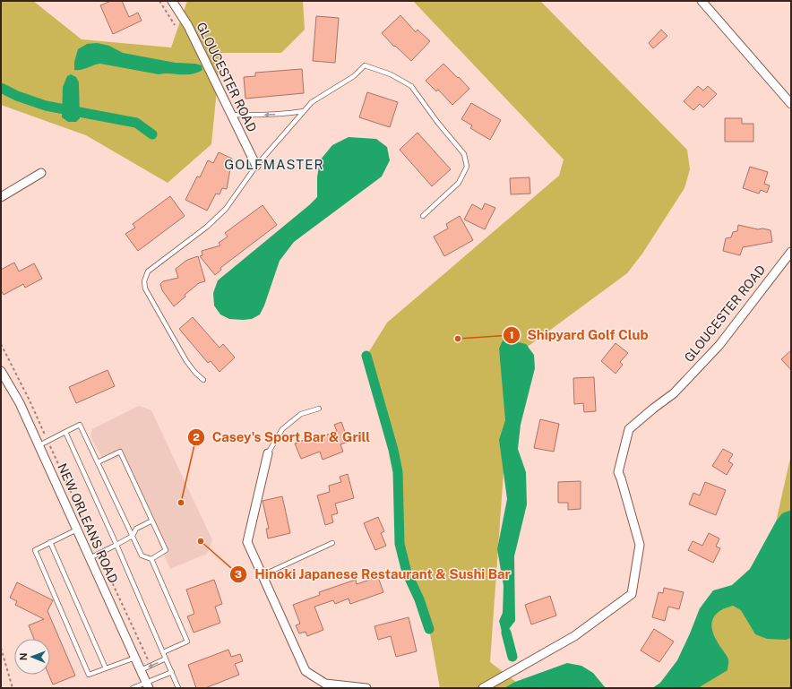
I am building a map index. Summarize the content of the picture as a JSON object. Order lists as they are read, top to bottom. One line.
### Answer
{"streets":{"street":["GLOUCESTER ROAD","NEW ORLEANS ROAD"]},"districts":["GOLFMASTER"],"places":["Shipyard Golf Club","Casey's Sport Bar & Grill","Hinoki Japanese Restaurant & Sushi Bar"],"north":"left"}
